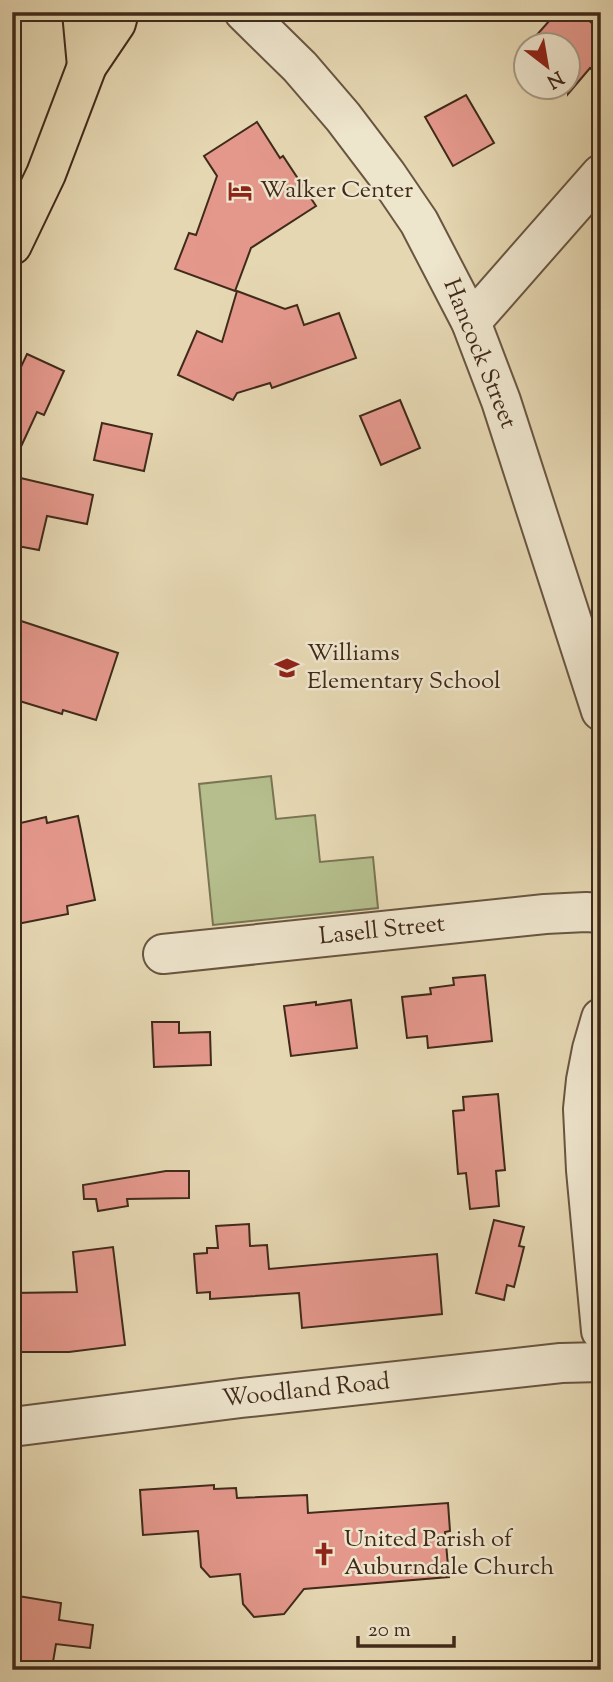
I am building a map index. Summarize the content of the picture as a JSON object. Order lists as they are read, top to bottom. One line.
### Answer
{"streets":{"street":["Hancock Street","Lasell Street","Woodland Road"]},"places":{"hotel":["Walker Center"],"school or university":["Williams Elementary School"],"church":["United Parish of Auburndale Church"]},"scale_bar":"20 m","north":"bottom right"}
